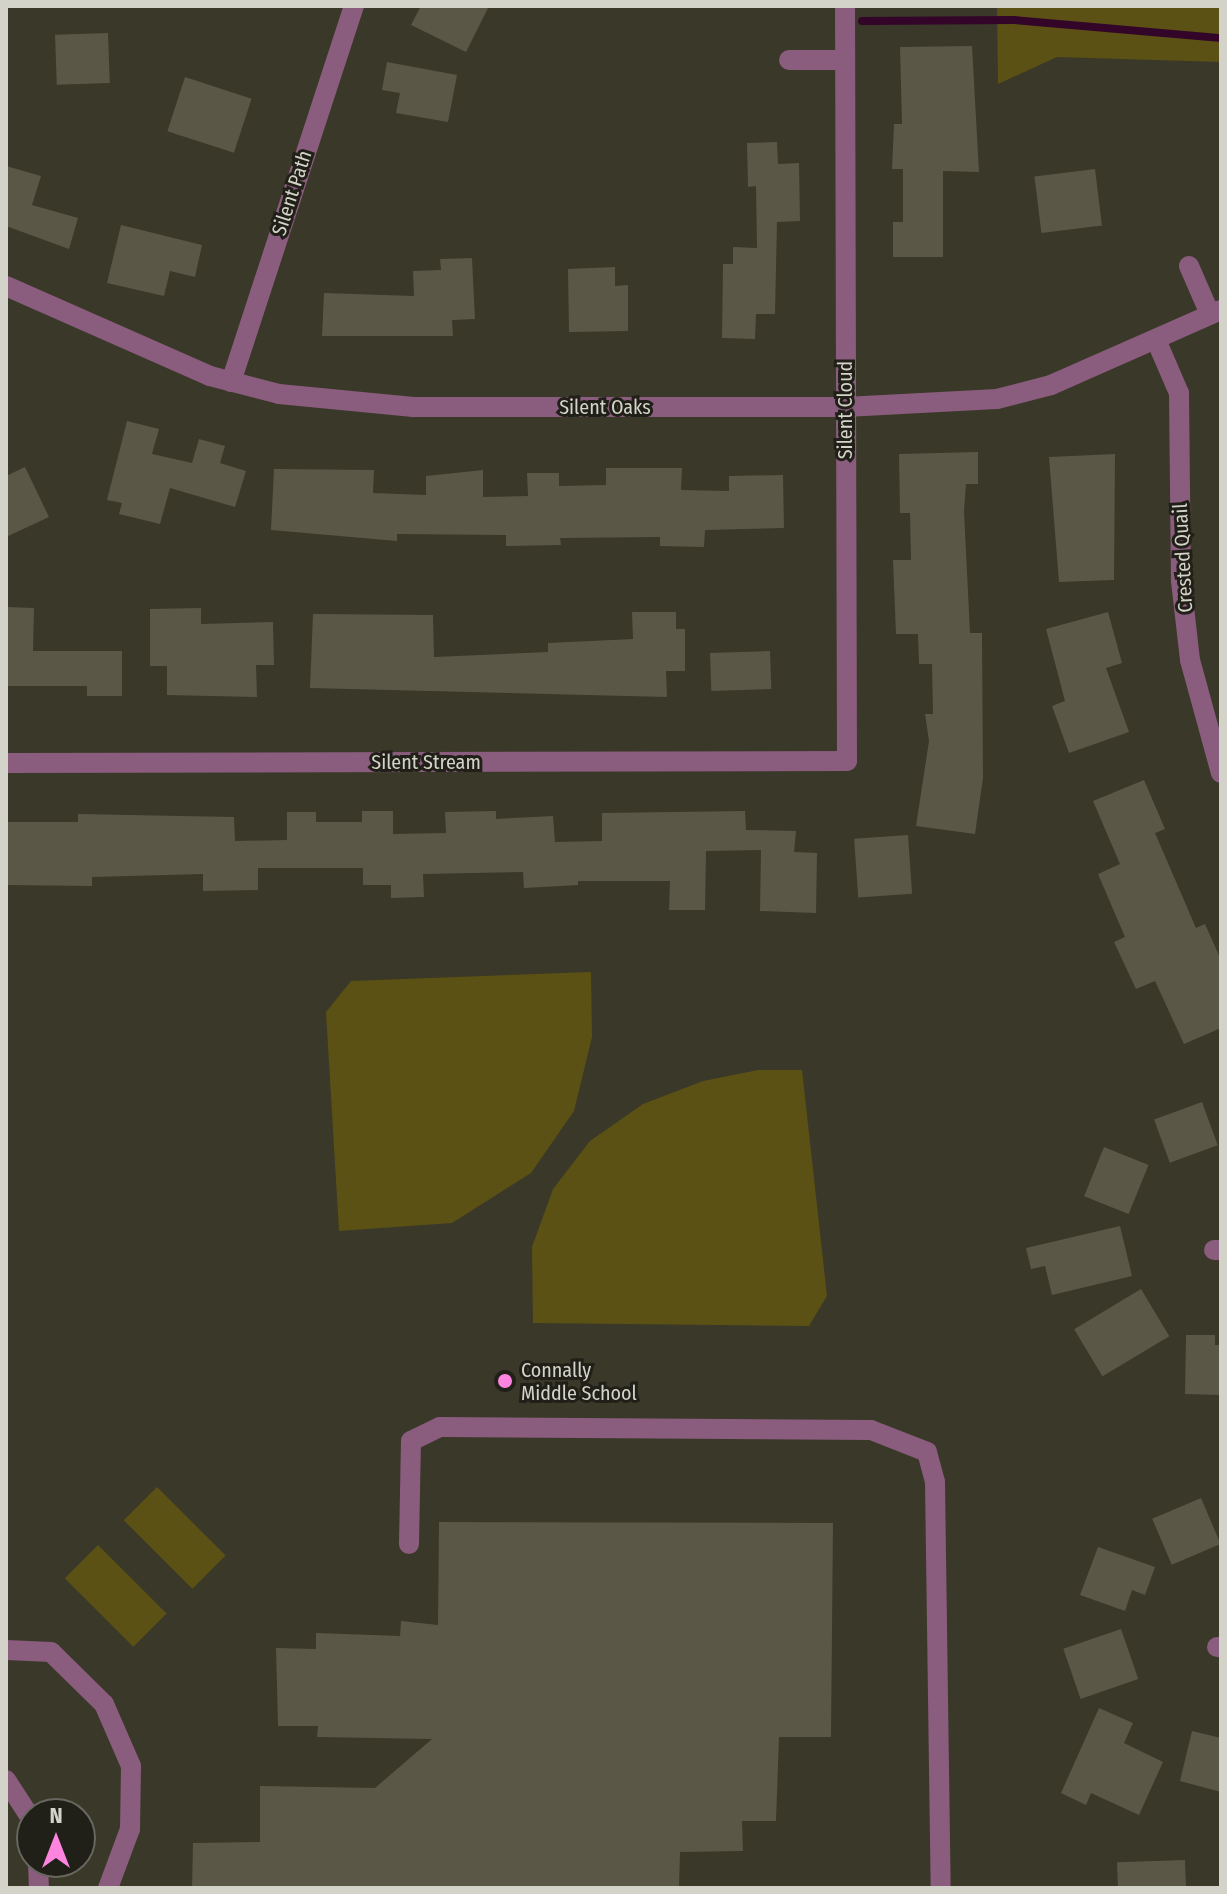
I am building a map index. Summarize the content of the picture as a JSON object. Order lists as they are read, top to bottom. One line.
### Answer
{"streets":{"street":["Silent Path","Silent Oaks","Silent Cloud","Crested Quail","Silent Stream"]},"crossings":[["Silent Path","Silent Oaks"],["Silent Oaks","Silent Cloud"],["Silent Oaks","Crested Quail"],["Silent Cloud","Silent Stream"]],"places":["Connally Middle School"],"north":"top"}
